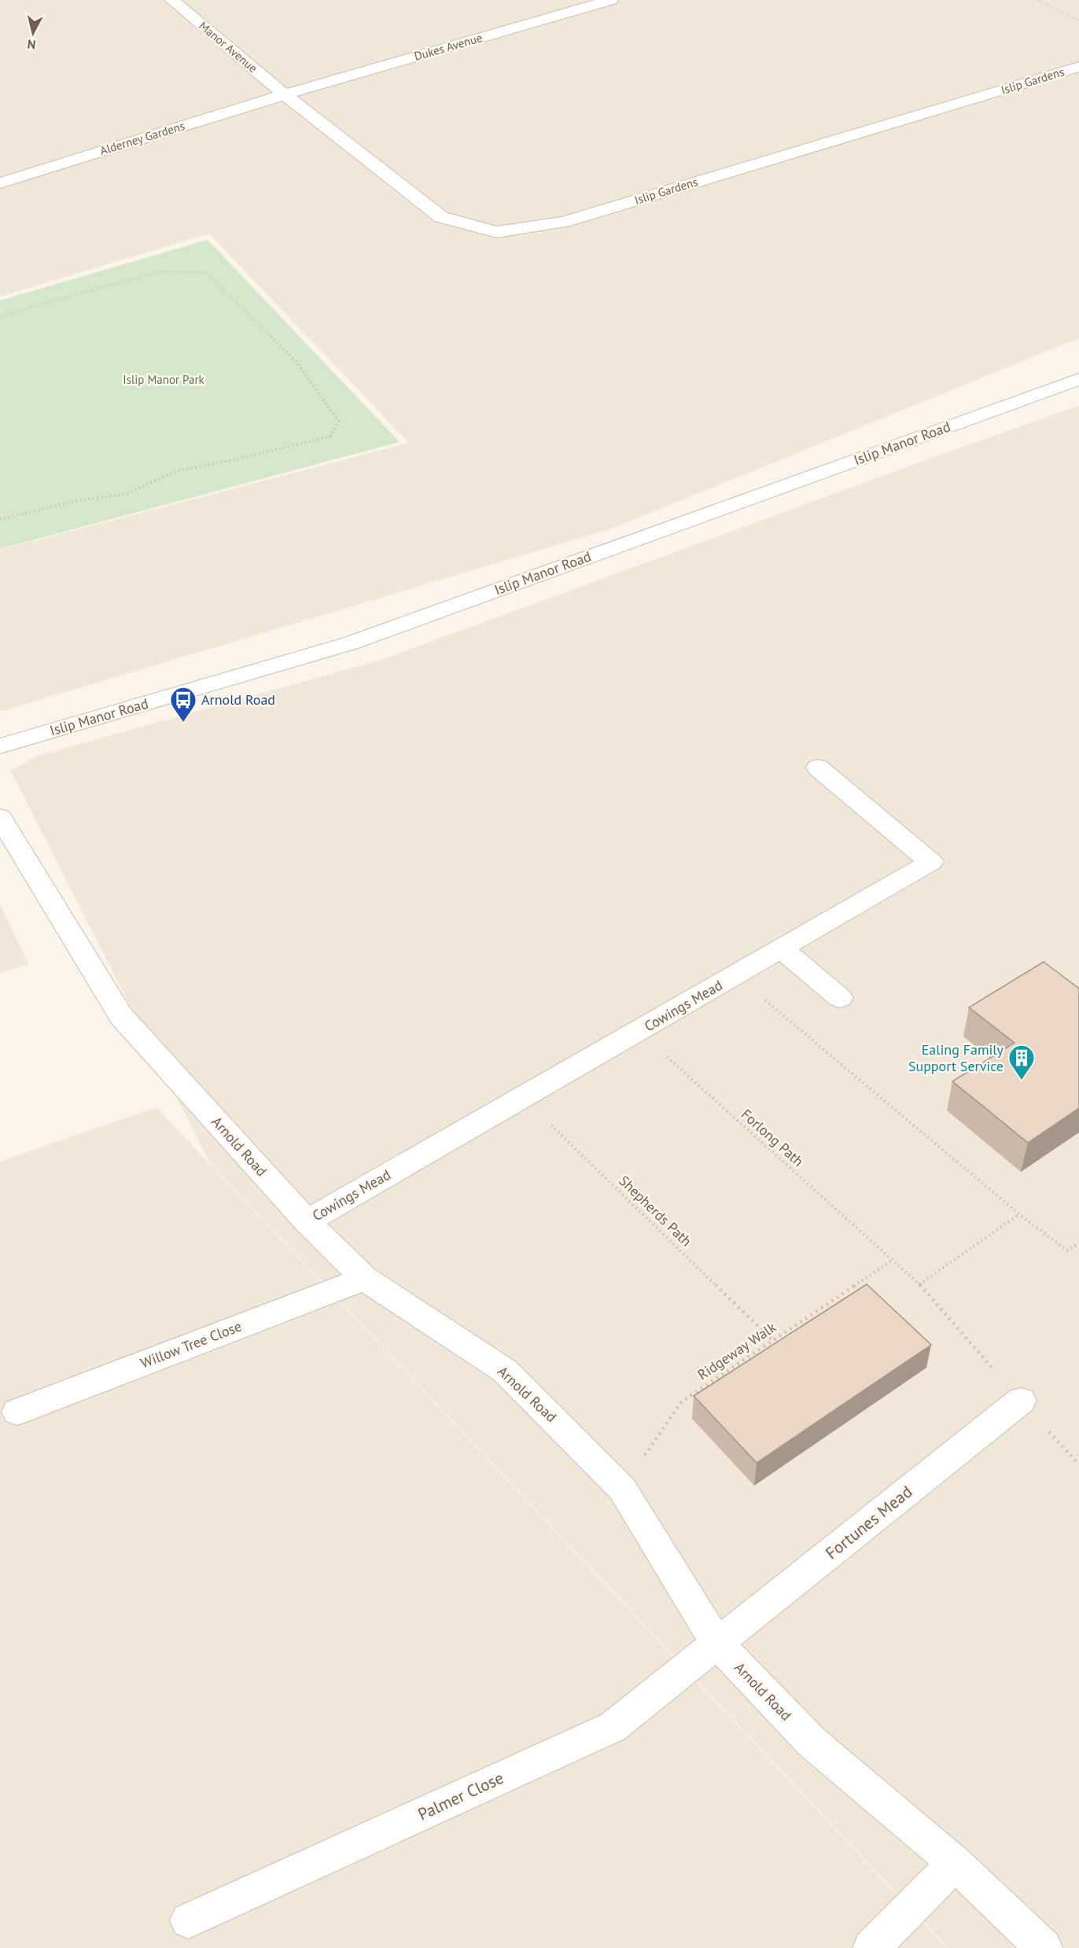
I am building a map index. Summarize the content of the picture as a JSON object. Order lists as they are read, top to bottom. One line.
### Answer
{"streets":{"street":["Manor Avenue","Dukes Avenue","Islip Gardens","Alderney Gardens","Islip Manor Road","Cowings Mead","Arnold Road","Willow Tree Close","Fortunes Mead","Palmer Close"],"path":["Forlong Path","Shepherds Path","Ridgeway Walk"]},"crossings":[["Manor Avenue","Dukes Avenue"],["Manor Avenue","Islip Gardens"],["Manor Avenue","Alderney Gardens"],["Dukes Avenue","Islip Gardens"],["Dukes Avenue","Alderney Gardens"],["Islip Gardens","Alderney Gardens"],["Cowings Mead","Forlong Path"],["Cowings Mead","Arnold Road"],["Cowings Mead","Shepherds Path"],["Forlong Path","Ridgeway Walk"],["Arnold Road","Willow Tree Close"],["Arnold Road","Ridgeway Walk"],["Arnold Road","Fortunes Mead"],["Arnold Road","Palmer Close"],["Shepherds Path","Ridgeway Walk"],["Fortunes Mead","Palmer Close"]],"parks":["Islip Manor Park"],"places":{"bus stop":["Arnold Road"],"building":["Ealing Family Support Service"]},"north":"bottom"}
